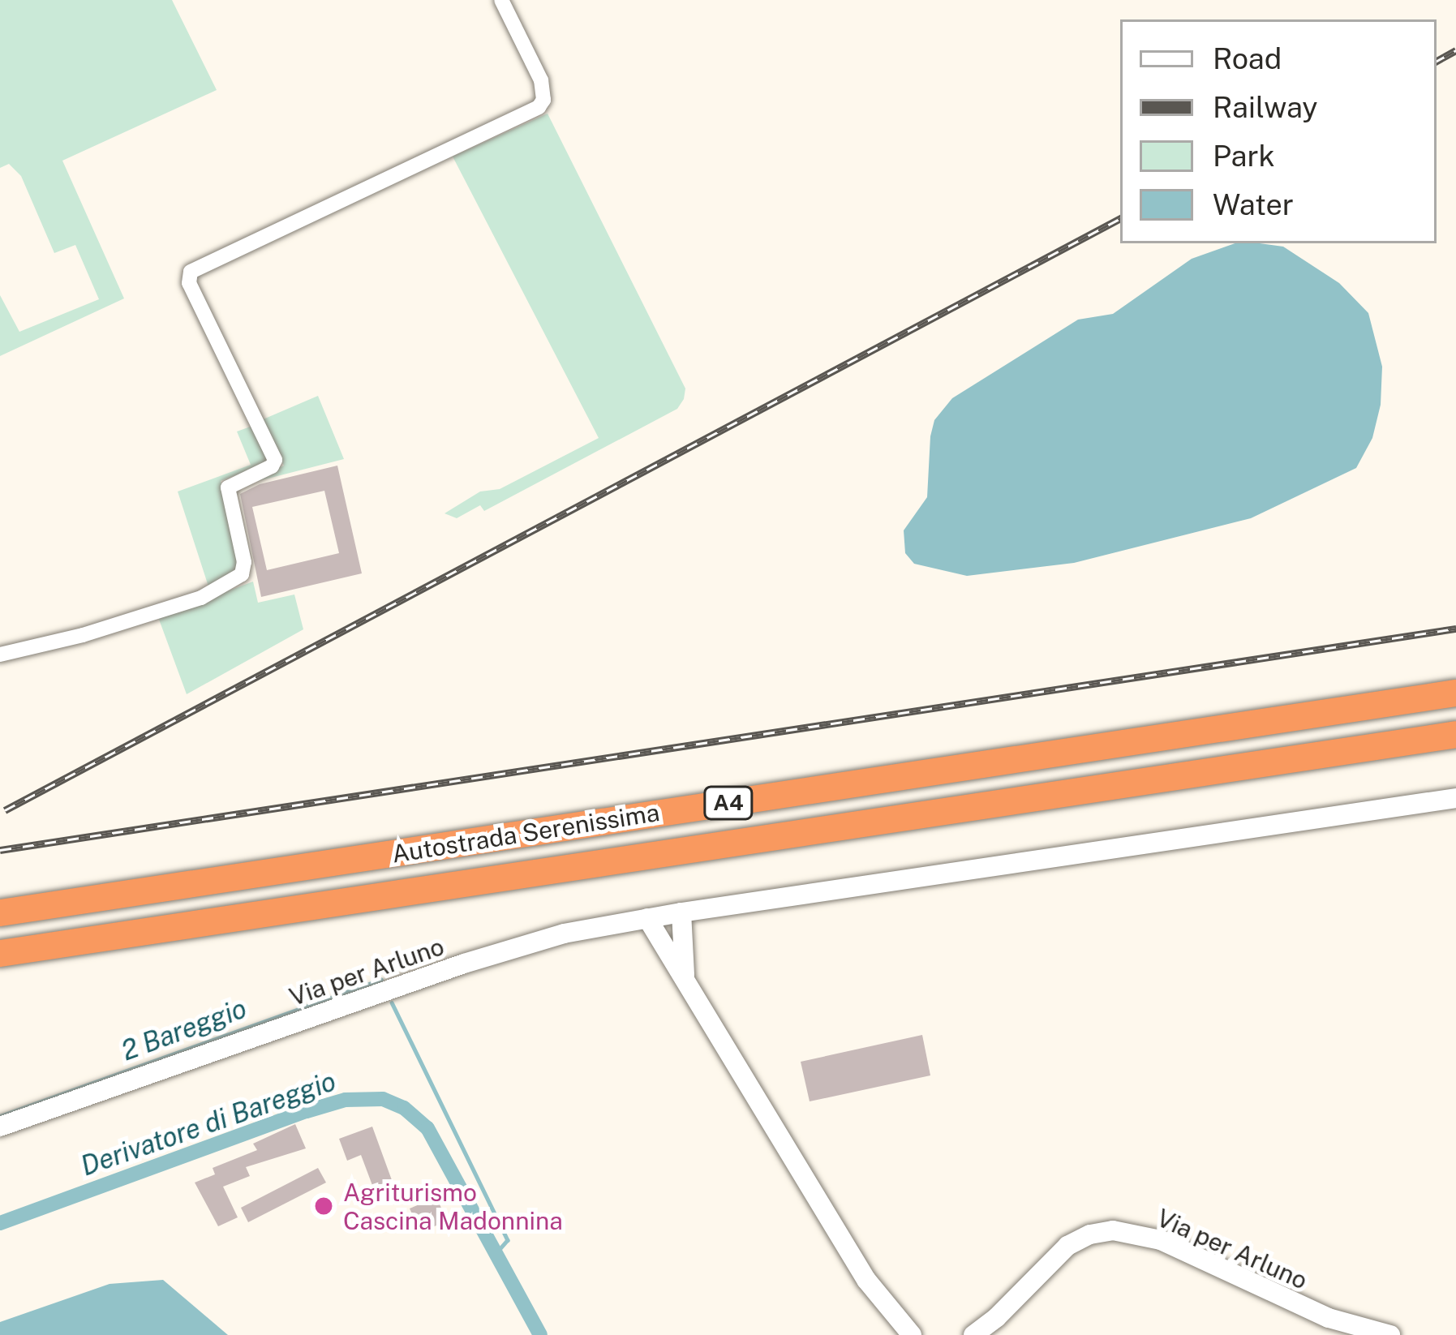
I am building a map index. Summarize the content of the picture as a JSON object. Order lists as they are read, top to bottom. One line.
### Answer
{"streets":{"highway":["A4","Autostrada Serenissima"],"street":["Via per Arluno"]},"water":["2 Bareggio","Derivatore di Bareggio"],"places":["Agriturismo Cascina Madonnina"],"legend":["Road","Railway","Park","Water"]}
